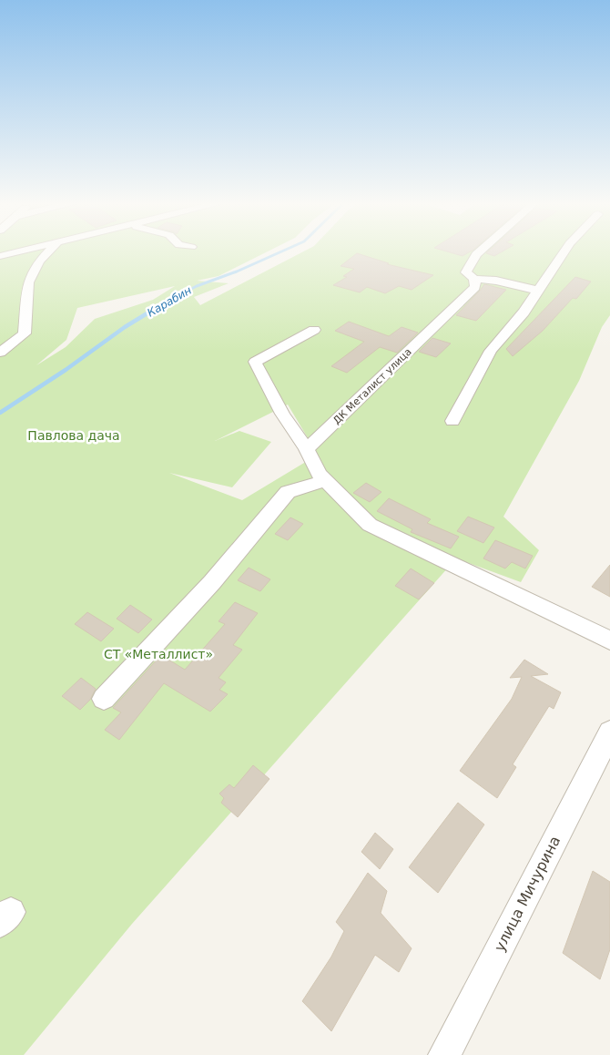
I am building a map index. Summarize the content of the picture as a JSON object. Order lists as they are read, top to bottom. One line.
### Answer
{"streets":{"street":["ДК Металист улица","улица Мичурина"]},"water":["Карабин"],"parks":["Павлова дача","СТ «Металлист»"]}
